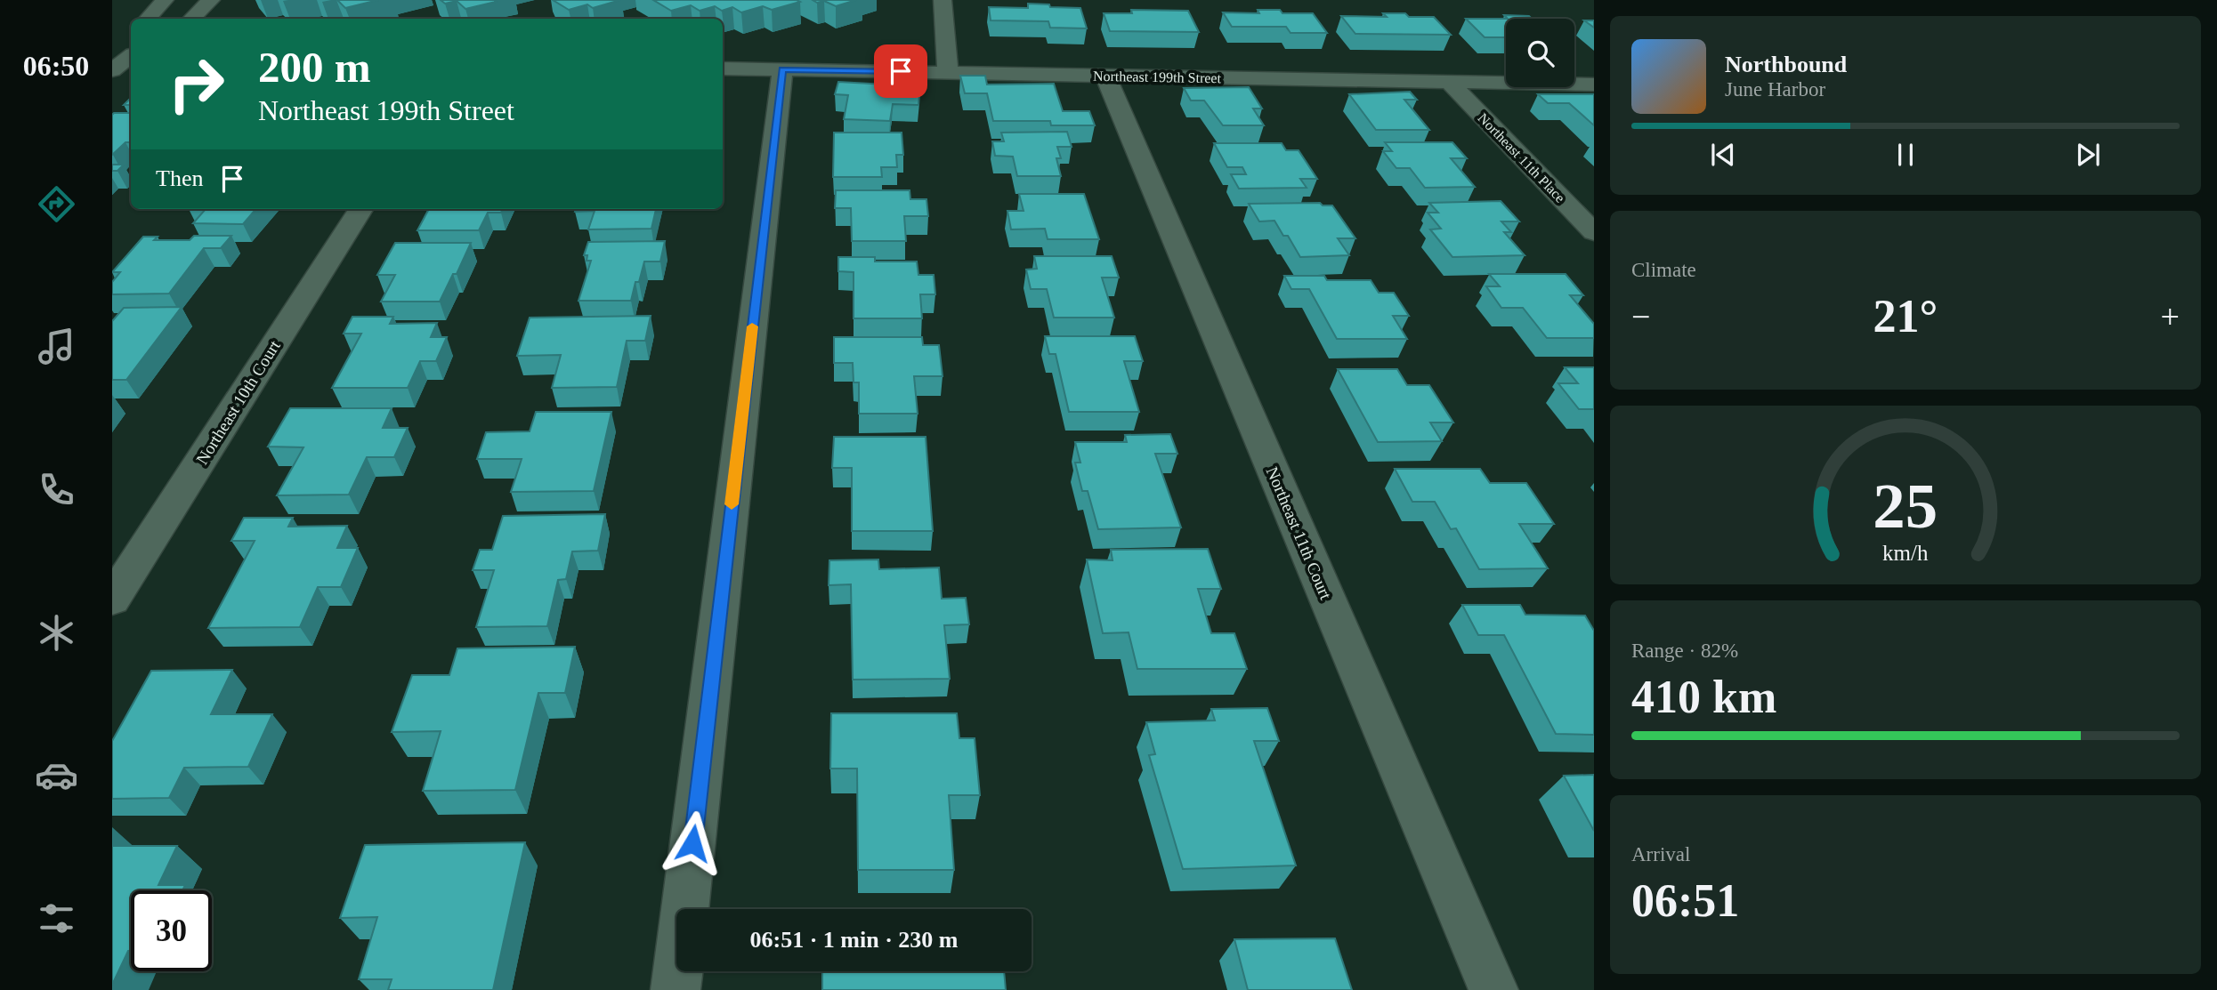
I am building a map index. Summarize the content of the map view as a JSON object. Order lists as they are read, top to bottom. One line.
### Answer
{"streets":{"street":["Northeast 199th Street","Northeast 11th Place","Northeast 10th Court","Northeast 11th Court"]},"crossings":[["Northeast 199th Street","Northeast 11th Place"],["Northeast 199th Street","Northeast 11th Court"]],"page":{"tabs":"06:50","turn":["200 m","Northeast 199th Street"],"song":["Northbound","June Harbor"],"then":"Then","tile":["Climate",["Range · 82%","410 km"],["Arrival","06:51"]],"heat":["−","21°","+"],"limit":"30","trip":"06:51 · 1 min · 230 m","gauge":["25","km/h"]}}
